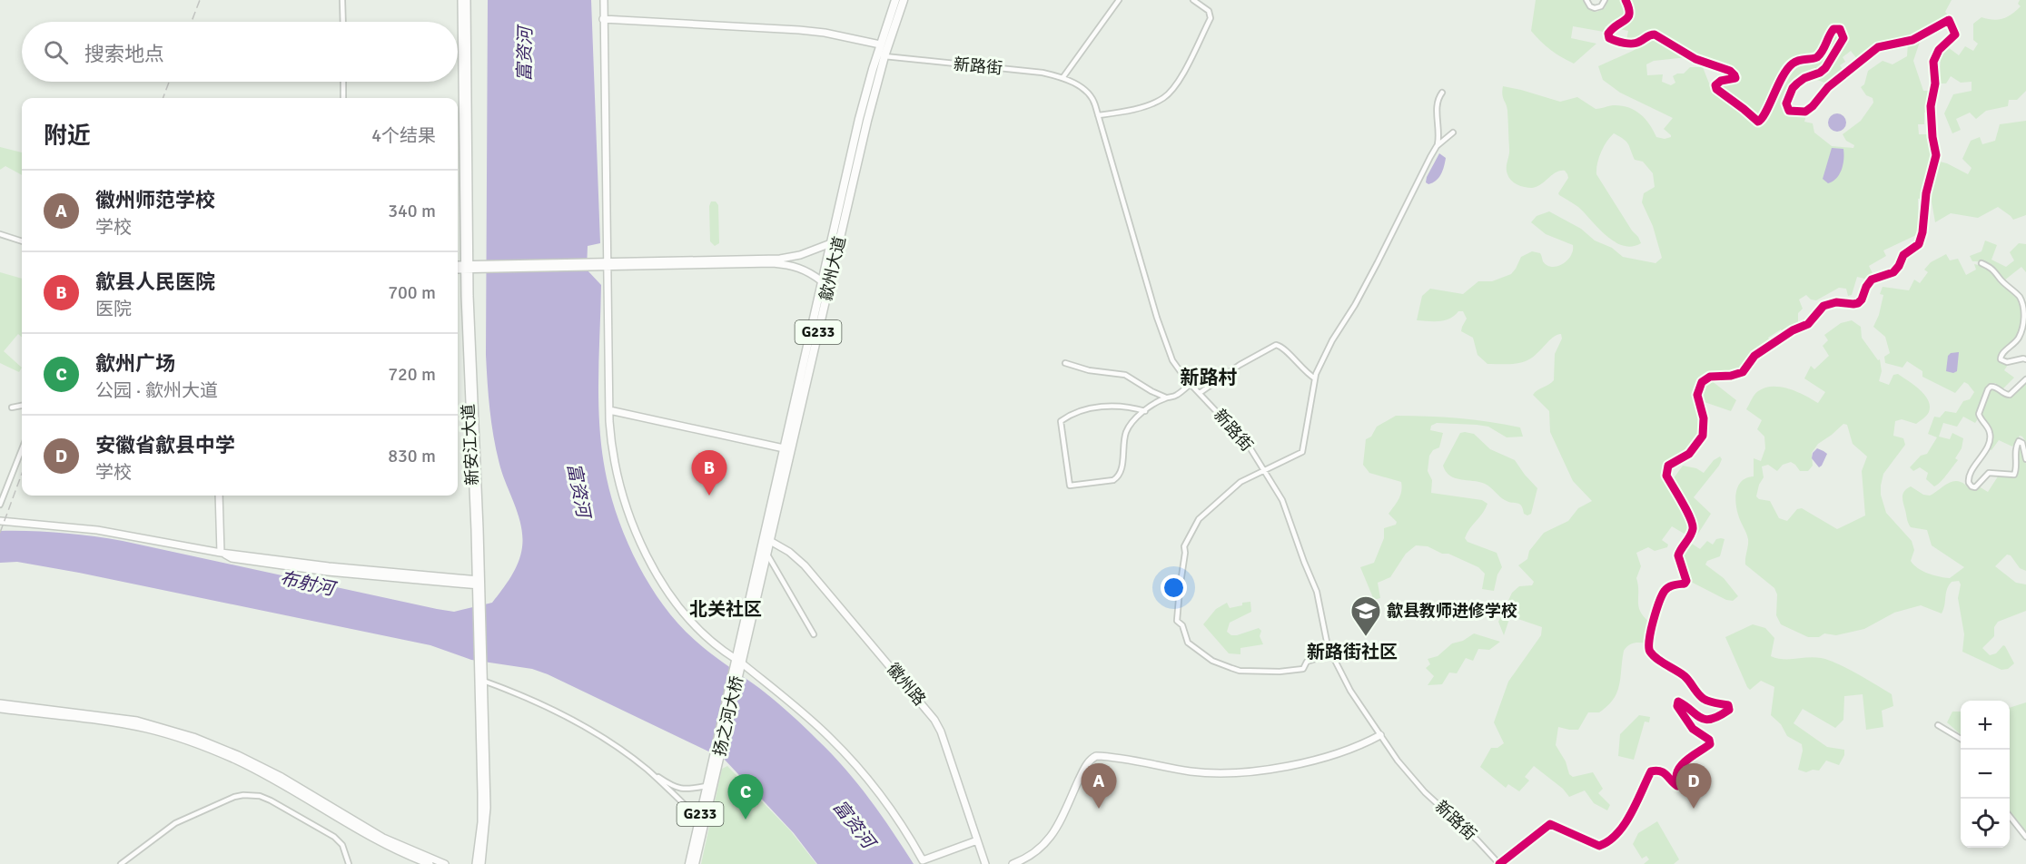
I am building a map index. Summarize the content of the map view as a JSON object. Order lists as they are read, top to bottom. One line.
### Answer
{"streets":{"highway":["歙州大道","G233","扬之河大桥"],"street":["新路街","新安江大道","徽州路"]},"crossings":[["新路街","歙州大道"],["歙州大道","徽州路"],["歙州大道","扬之河大桥"],["G233","扬之河大桥"]],"districts":["新路村","北关社区","新路街社区"],"water":["富资河","布射河"],"places":{"school or university":["歙县教师进修学校"]},"page":{"search":"搜索地点","heading":["附近","4个结果"],"list":[{"mark":"A","name":"徽州师范学校","note":"学校","value":"340 m"},{"mark":"B","name":"歙县人民医院","note":"医院","value":"700 m"},{"mark":"C","name":"歙州广场","note":"公园 · 歙州大道","value":"720 m"},{"mark":"D","name":"安徽省歙县中学","note":"学校","value":"830 m"}],"pins":["B","A","D","C"],"map_buttons":["+","−"]}}
